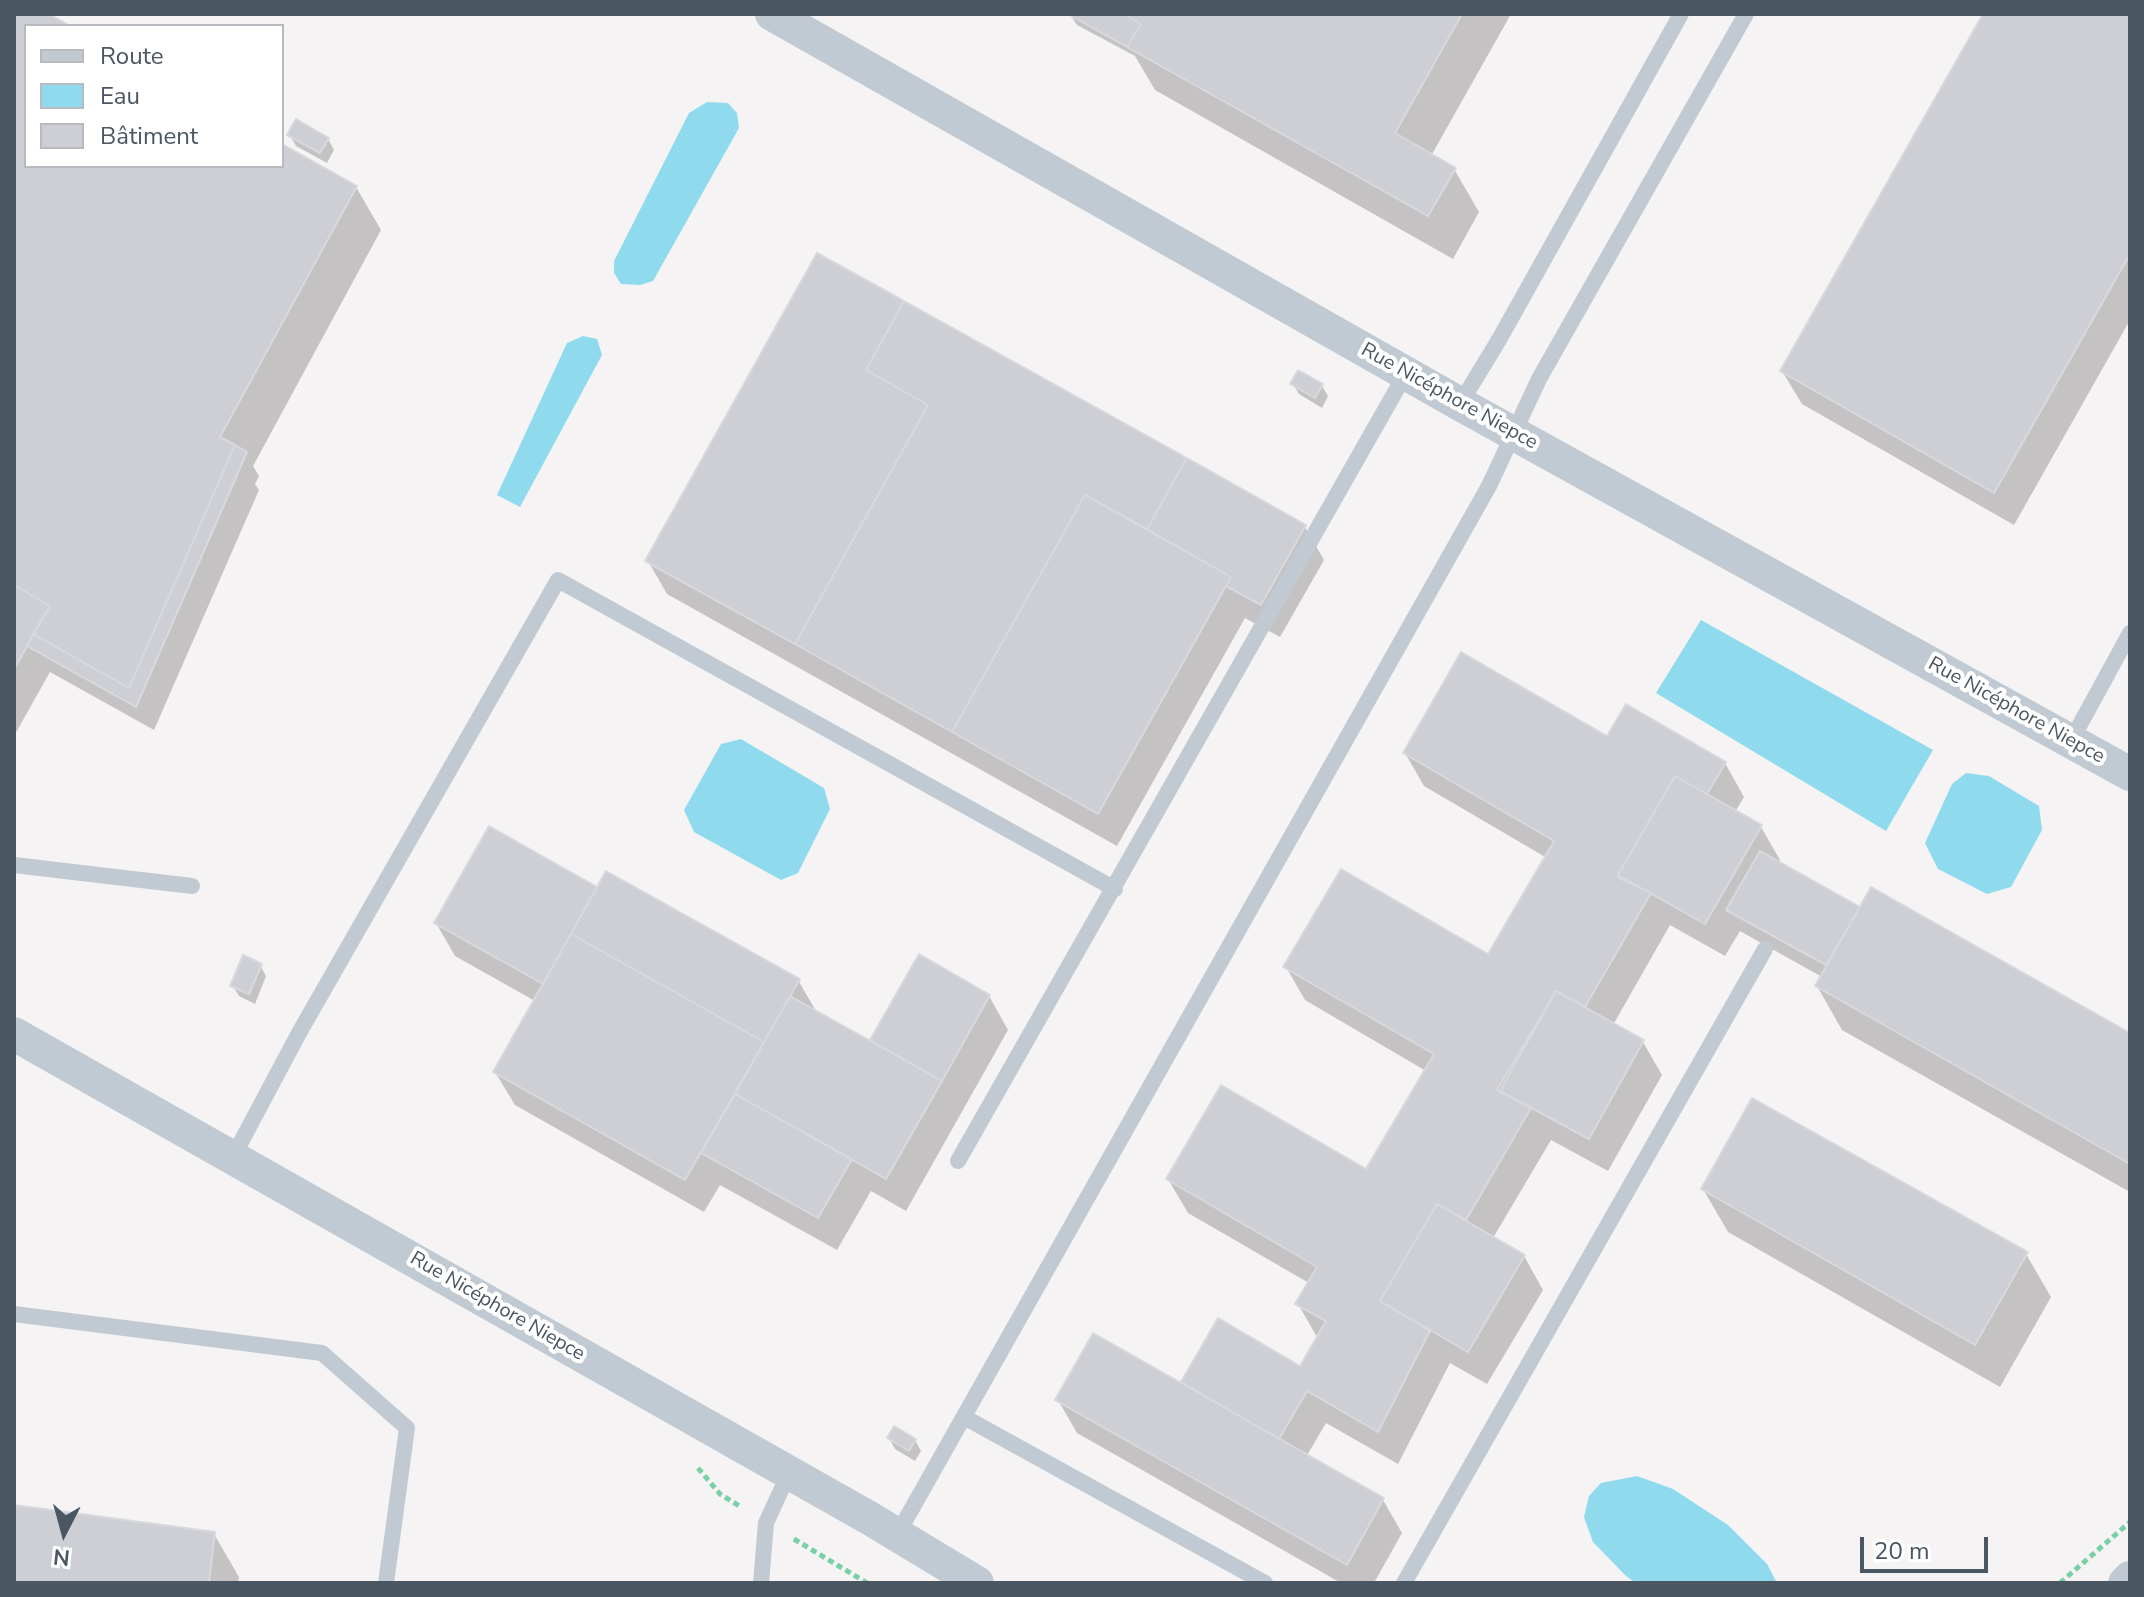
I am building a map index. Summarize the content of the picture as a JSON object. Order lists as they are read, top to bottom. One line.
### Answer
{"streets":{"street":["Rue Nicéphore Niepce"]},"legend":["Route","Eau","Bâtiment"],"scale_bar":"20 m","north":"bottom"}
